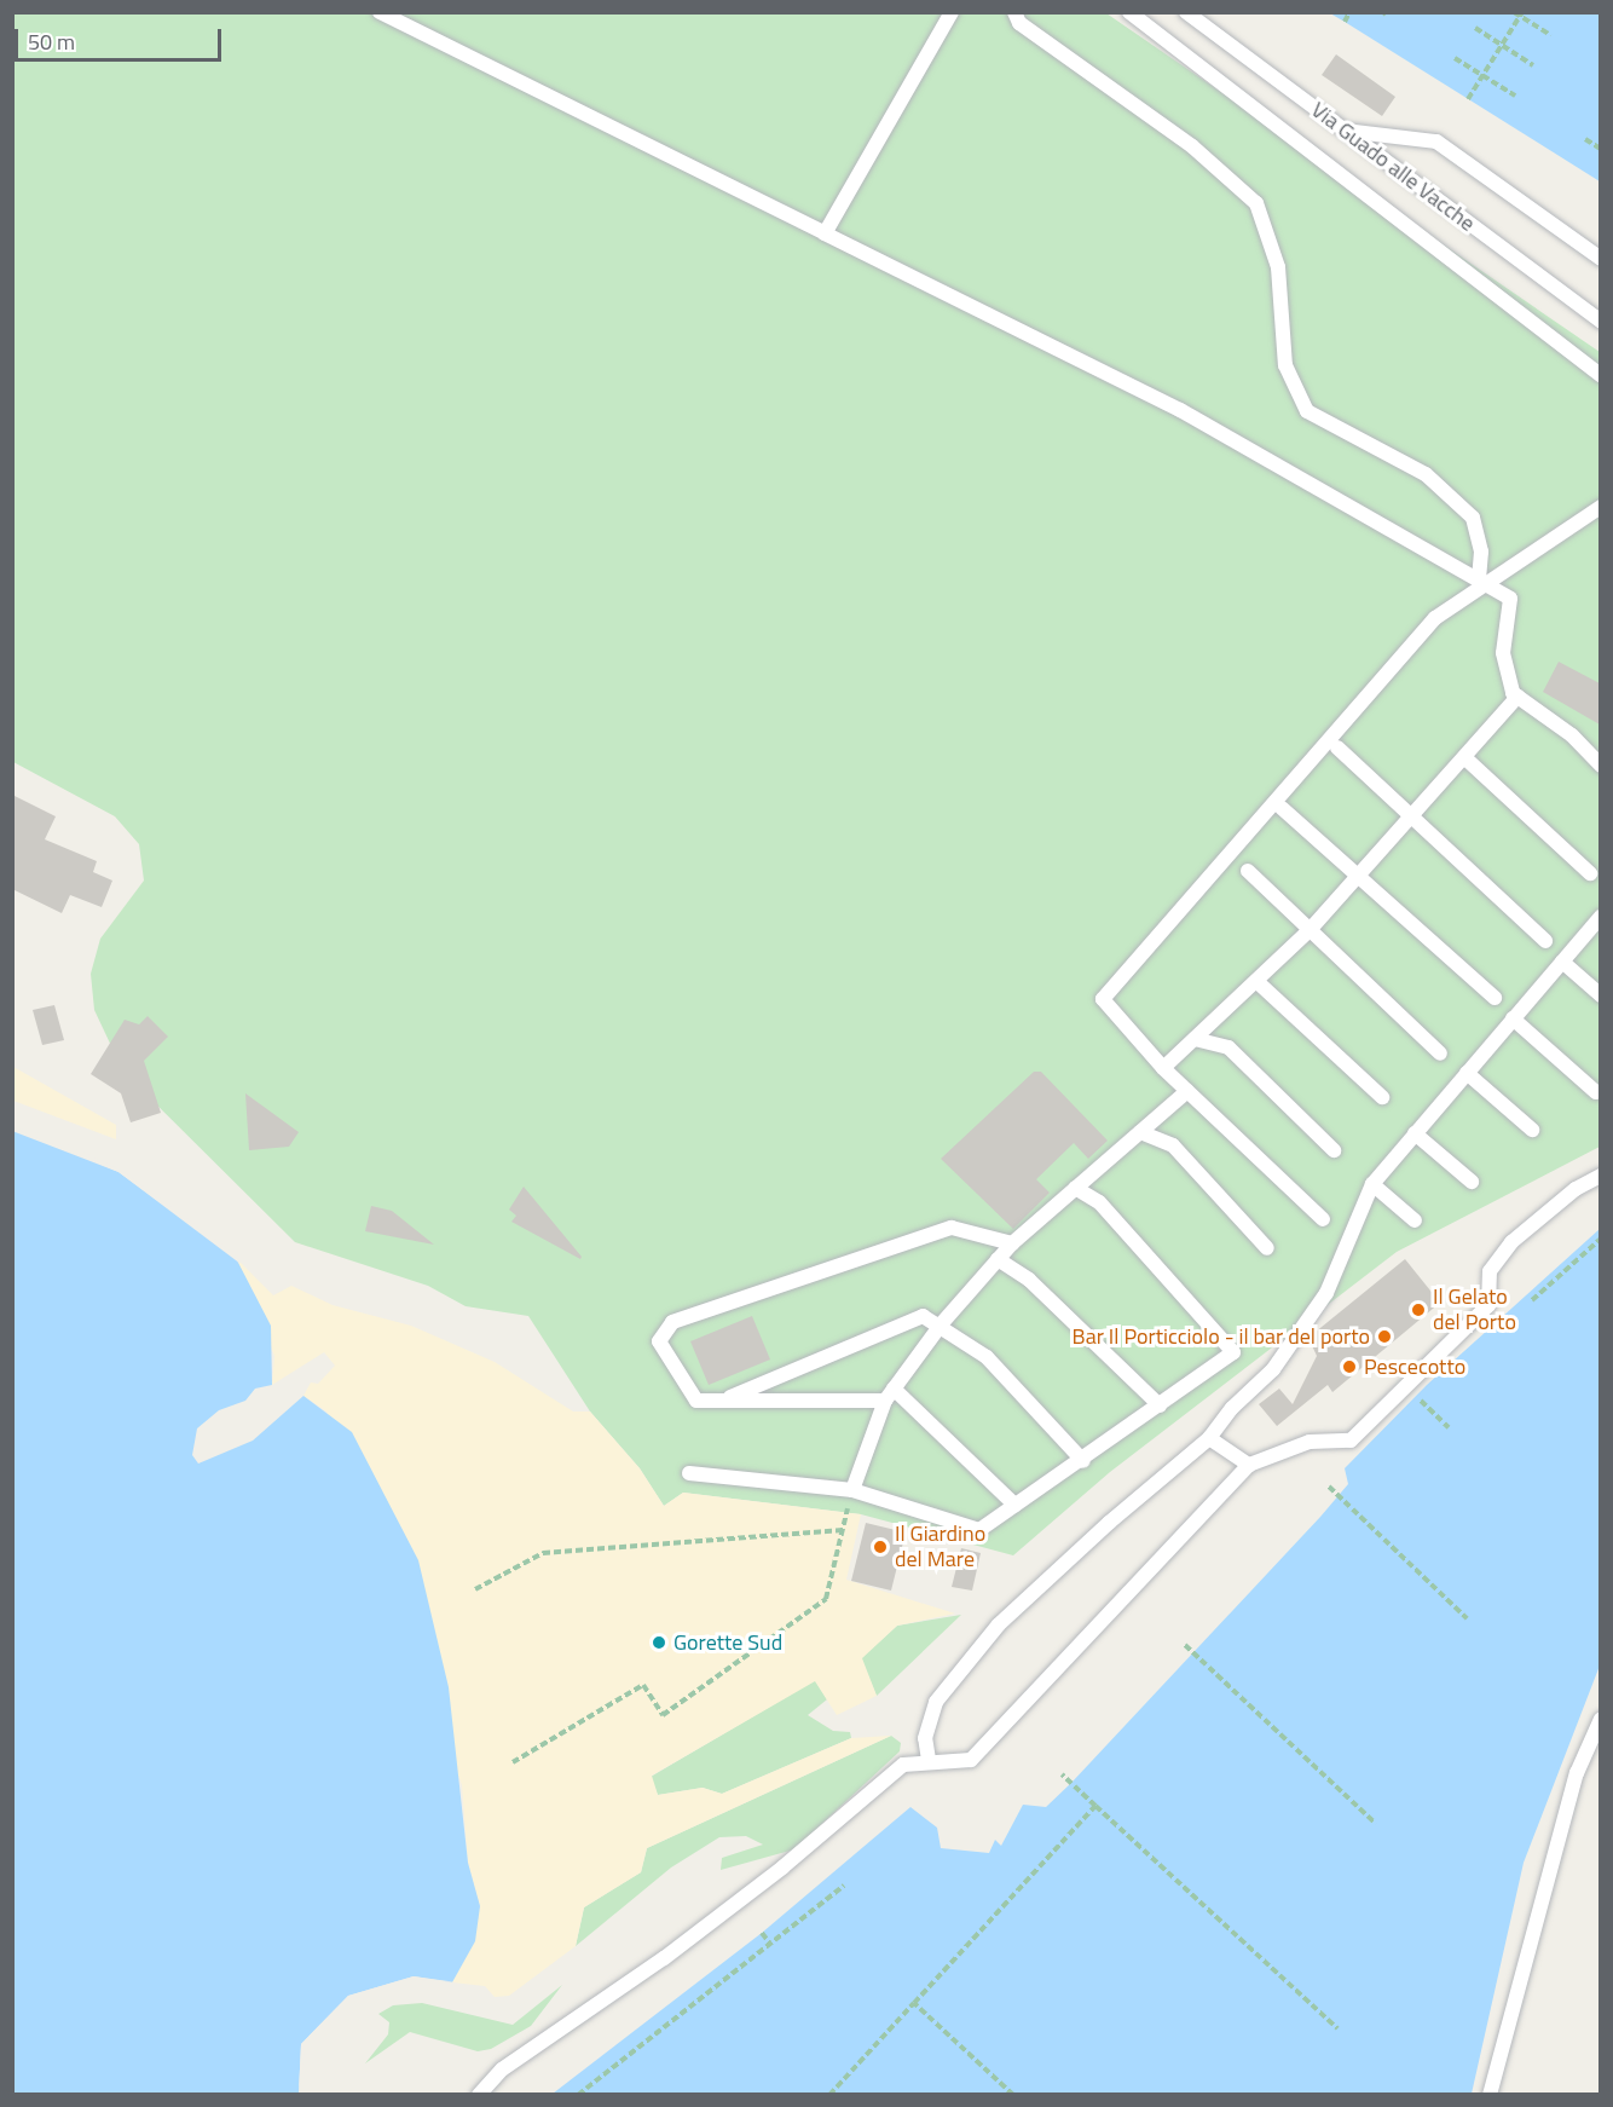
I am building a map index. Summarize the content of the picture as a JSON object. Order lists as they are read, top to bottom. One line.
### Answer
{"streets":{"lane":["Via Guado alle Vacche"]},"places":["Il Gelato del Porto","Bar Il Porticciolo - il bar del porto","Pescecotto","Il Giardino del Mare","Gorette Sud"],"scale_bar":"50 m"}
